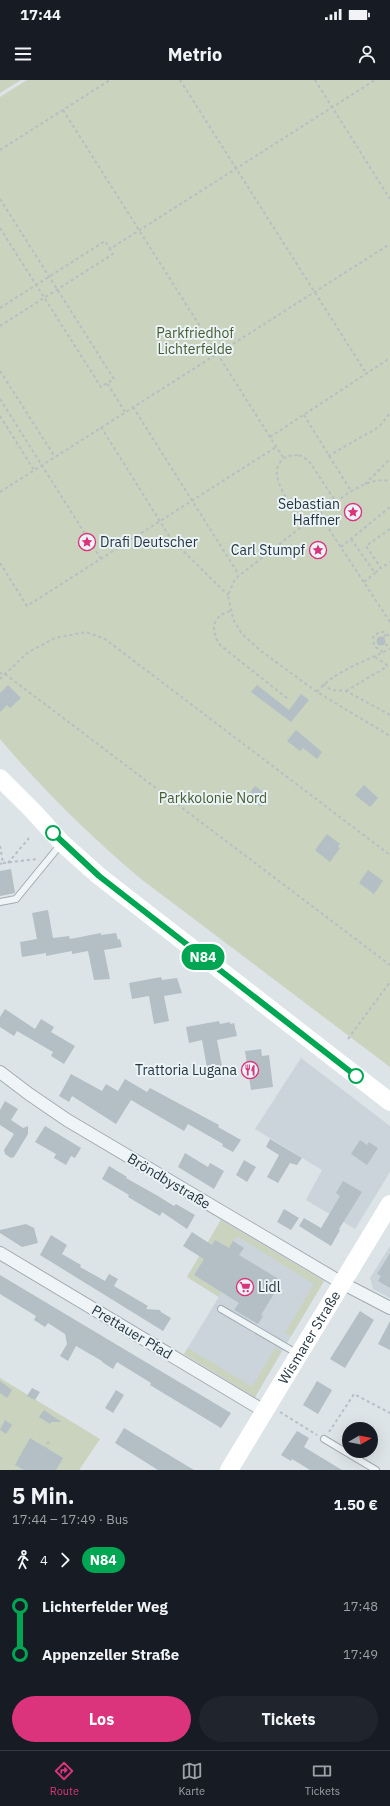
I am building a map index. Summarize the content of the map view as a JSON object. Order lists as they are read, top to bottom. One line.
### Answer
{"streets":{"main road":["Wismarer Straße"],"street":["Bröndbystraße","Prettauer Pfad"]},"crossings":[["Bröndbystraße","Wismarer Straße"],["Prettauer Pfad","Wismarer Straße"]],"parks":["Parkfriedhof Lichterfelde","Parkkolonie Nord"],"places":{"place":["Sebastian Haffner","Drafi Deutscher","Carl Stumpf"],"restaurant":["Trattoria Lugana"],"supermarket":["Lidl"]},"lines":["bus line N84"],"north":"right","page":{"status":"17:44","header":"Metrio","on_map":"N84","heading":["5 Min.","17:44 – 17:49 · Bus","1.50 €"],"legs":["4","N84"],"list":[{"name":"Lichterfelder Weg","value":"17:48"},{"name":"Appenzeller Straße","value":"17:49"}],"buttons":["Los","Tickets"],"tabs":["Route","Karte","Tickets"]}}
